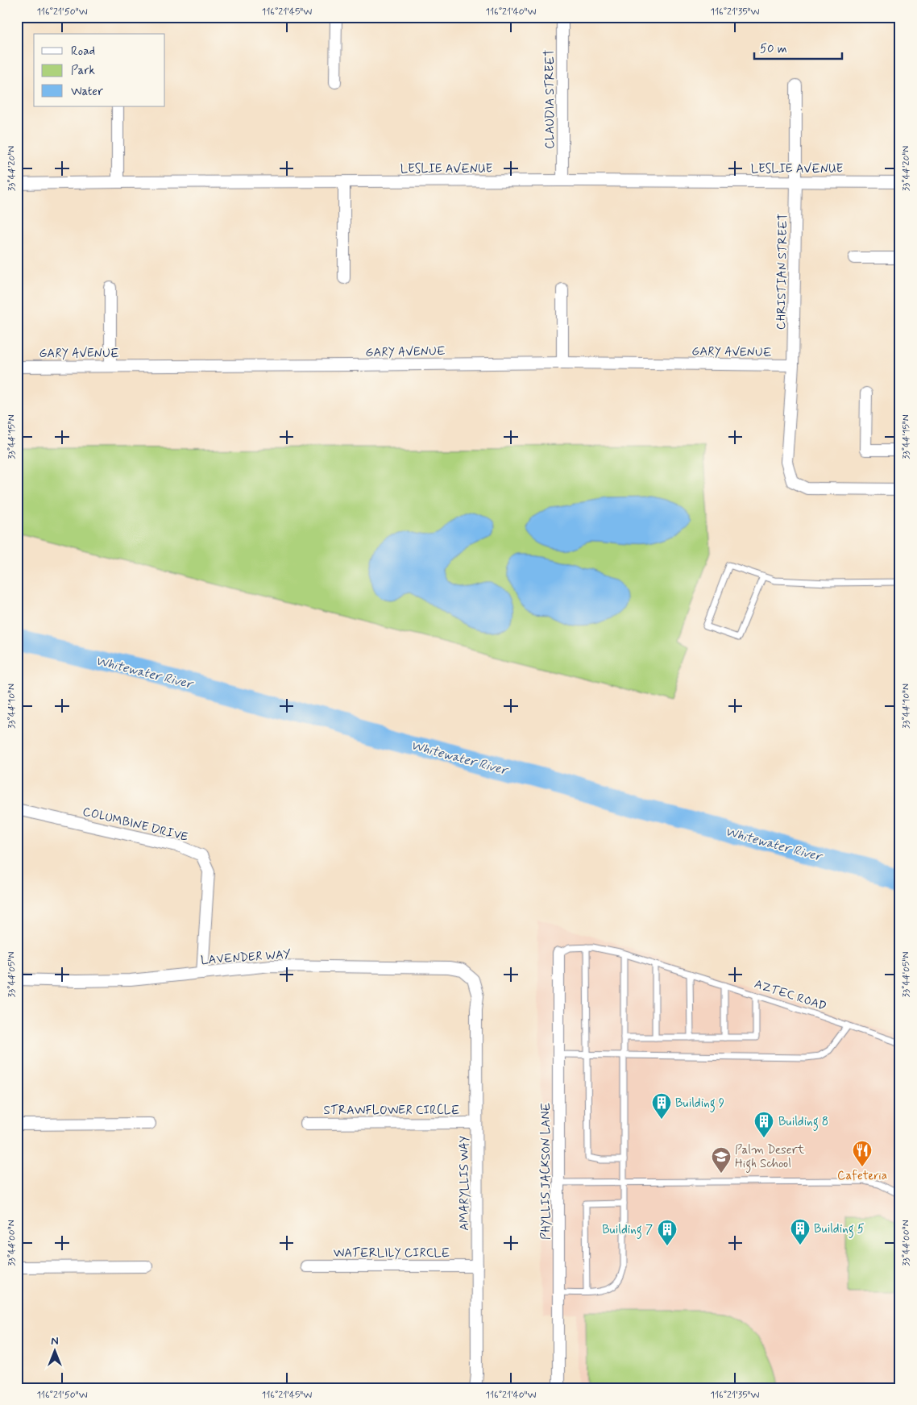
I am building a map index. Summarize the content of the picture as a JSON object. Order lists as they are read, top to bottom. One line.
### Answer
{"streets":{"street":["CLAUDIA STREET","LESLIE AVENUE","CHRISTIAN STREET","GARY AVENUE","COLUMBINE DRIVE","LAVENDER WAY","STRAWFLOWER CIRCLE","PHYLLIS JACKSON LANE","AMARYLLIS WAY","WATERLILY CIRCLE"],"lane":["AZTEC ROAD"]},"crossings":[["CLAUDIA STREET","LESLIE AVENUE"],["LESLIE AVENUE","CHRISTIAN STREET"],["CHRISTIAN STREET","GARY AVENUE"],["COLUMBINE DRIVE","LAVENDER WAY"],["LAVENDER WAY","AMARYLLIS WAY"],["AZTEC ROAD","PHYLLIS JACKSON LANE"],["STRAWFLOWER CIRCLE","AMARYLLIS WAY"],["AMARYLLIS WAY","WATERLILY CIRCLE"]],"water":["Whitewater River"],"places":{"building":["Building 9","Building 8","Building 5","Building 7"],"restaurant":["Cafeteria"],"school or university":["Palm Desert High School"]},"legend":["Road","Park","Water"],"scale_bar":"50 m","north":"top","coordinates":["116°21'50\"W","116°21'45\"W","116°21'40\"W","116°21'35\"W","33°44'20\"N","33°44'15\"N","33°44'10\"N","33°44'05\"N","33°44'00\"N"]}
